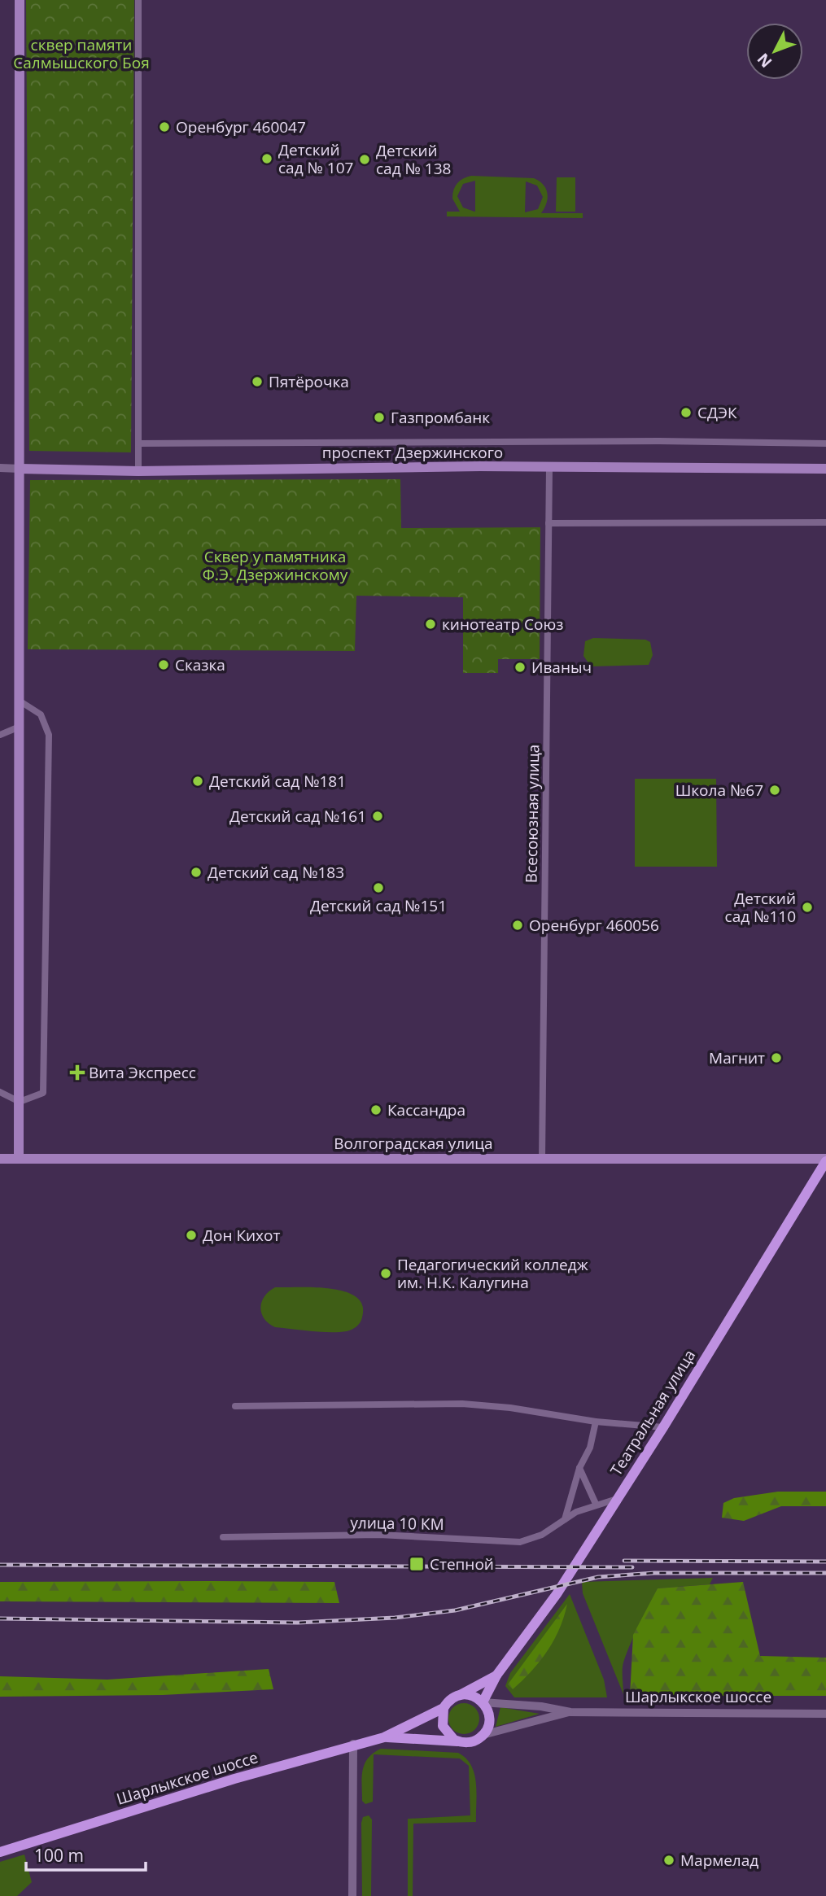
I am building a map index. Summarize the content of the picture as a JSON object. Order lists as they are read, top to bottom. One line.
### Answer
{"streets":{"main road":["проспект Дзержинского","Волгоградская улица","Театральная улица","Шарлыкское шоссе"],"street":["Всесоюзная улица","улица 10 КМ"]},"crossings":[["проспект Дзержинского","Всесоюзная улица"],["Всесоюзная улица","Волгоградская улица"],["Волгоградская улица","Театральная улица"],["Театральная улица","улица 10 КМ"],["Театральная улица","Шарлыкское шоссе"]],"parks":["сквер памяти Салмышского Боя","Сквер у памятника Ф.Э. Дзержинскому"],"places":{"other":["Оренбург 460047","Детский сад № 107","Детский сад № 138","Пятёрочка","СДЭК","Газпромбанк","кинотеатр Союз","Сказка","Иваныч","Детский сад №181","Школа №67","Детский сад №161","Детский сад №183","Детский сад №151","Детский сад №110","Оренбург 460056","Магнит","Кассандра","Дон Кихот","Педагогический колледж им. Н.К. Калугина","Мармелад"],"health":["Вита Экспресс"],"transit":["Степной"]},"scale_bar":"100 m","north":"bottom left"}
